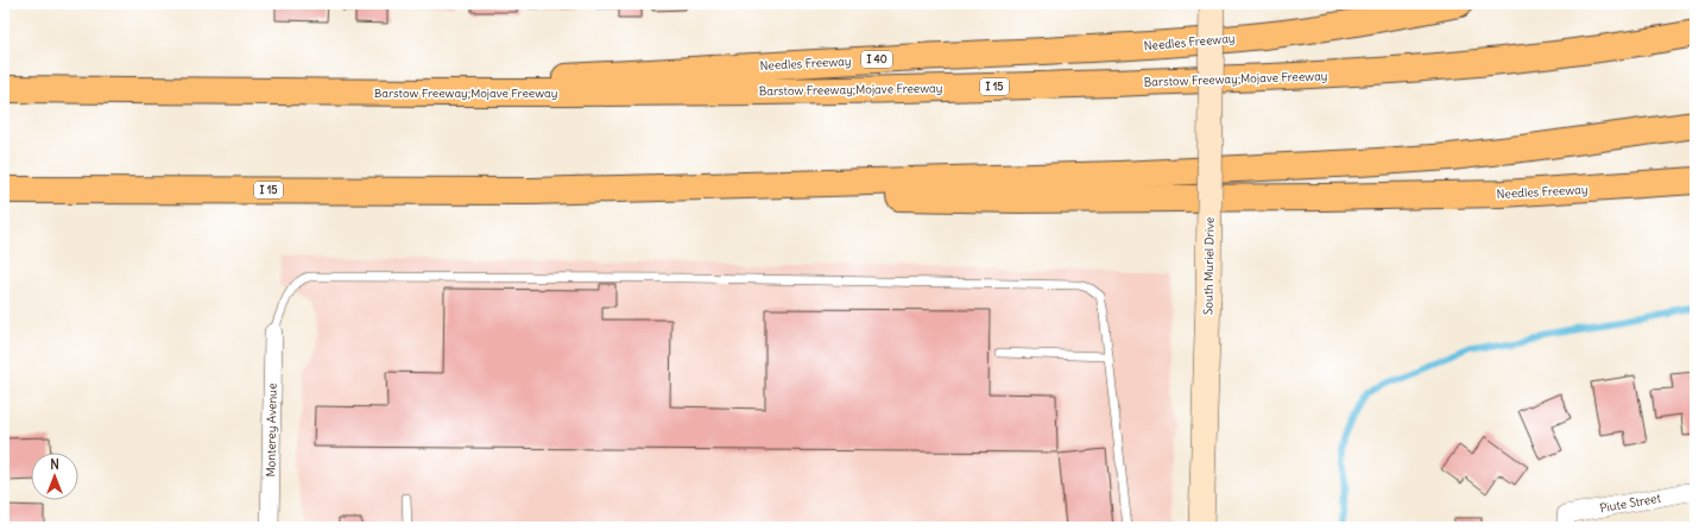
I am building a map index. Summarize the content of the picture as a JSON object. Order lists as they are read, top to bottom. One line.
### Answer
{"streets":{"highway":["Needles Freeway","I 40","Barstow Freeway;Mojave Freeway","I 15"],"street":["South Muriel Drive","Monterey Avenue","Piute Street"]},"crossings":[["Needles Freeway","Barstow Freeway;Mojave Freeway"],["Needles Freeway","I 15"]],"north":"top"}
